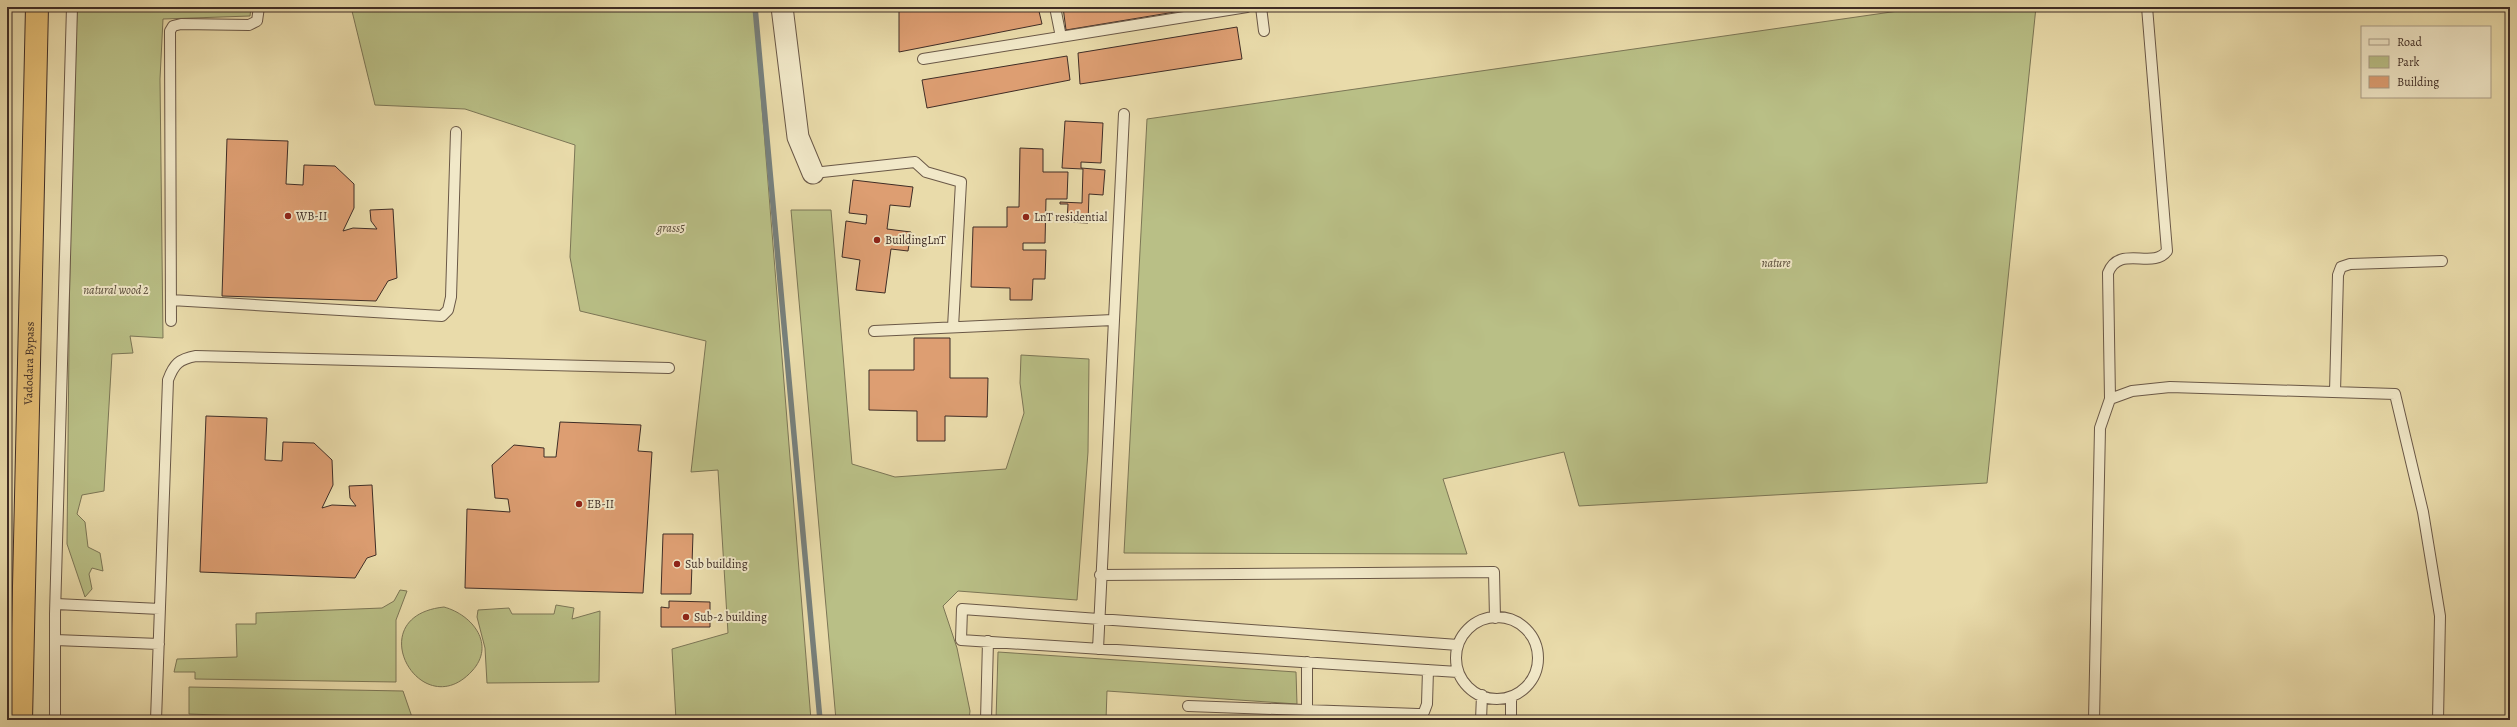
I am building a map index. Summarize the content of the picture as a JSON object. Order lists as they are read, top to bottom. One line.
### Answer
{"streets":{"highway":["Vadodara Bypass"]},"parks":["grass5","nature","natural wood 2"],"places":["WB-II","LnT residential","BuildingLnT","EB-II","Sub building","Sub-2 building"],"legend":["Road","Park","Building"]}
